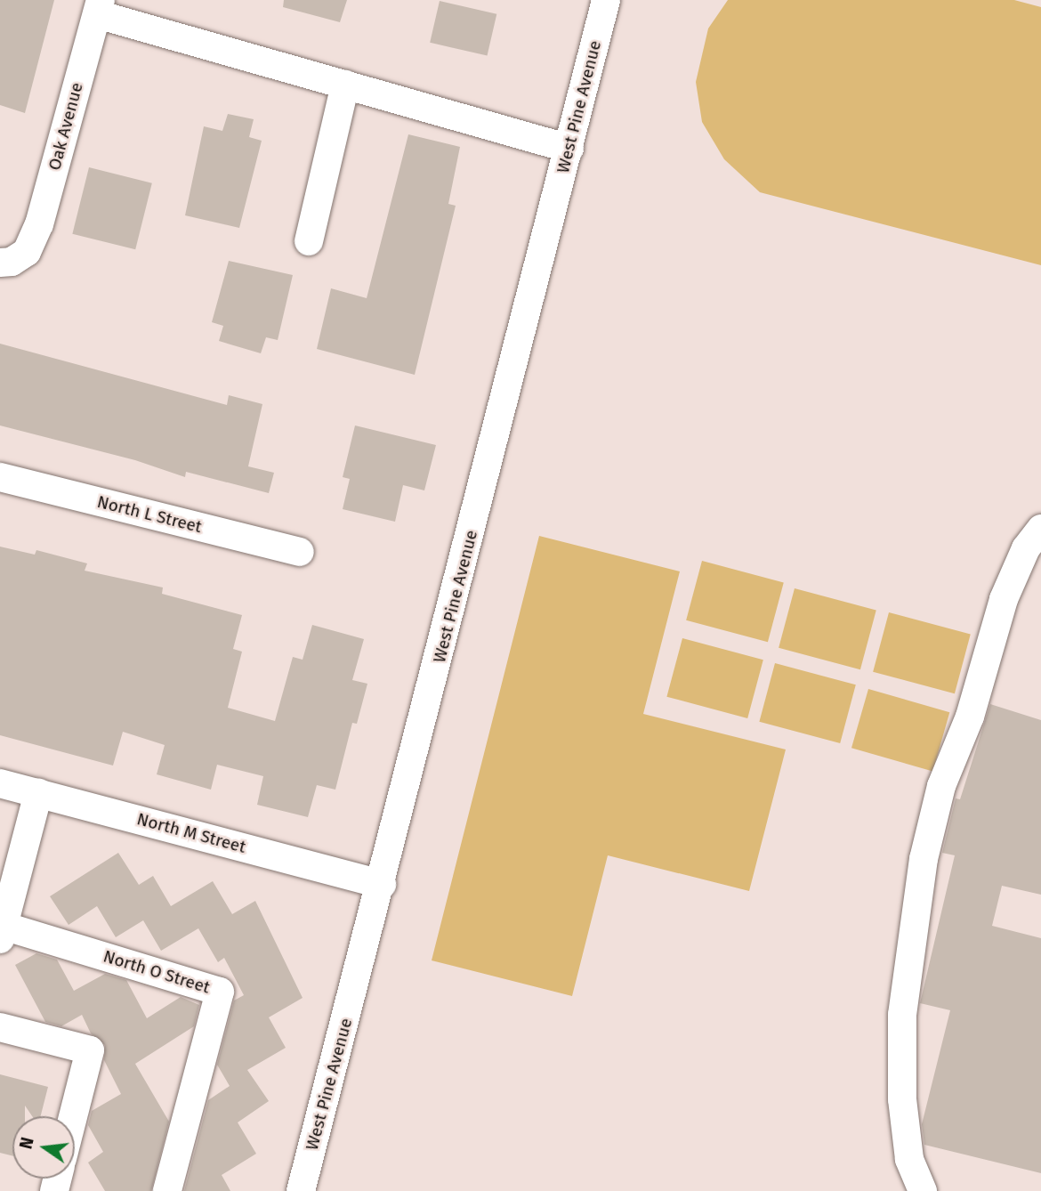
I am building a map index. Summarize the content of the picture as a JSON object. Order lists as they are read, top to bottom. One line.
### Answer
{"streets":{"street":["West Pine Avenue","Oak Avenue","North L Street","North M Street","North O Street"]},"crossings":[["West Pine Avenue","North M Street"],["North M Street","North O Street"]],"north":"left"}
